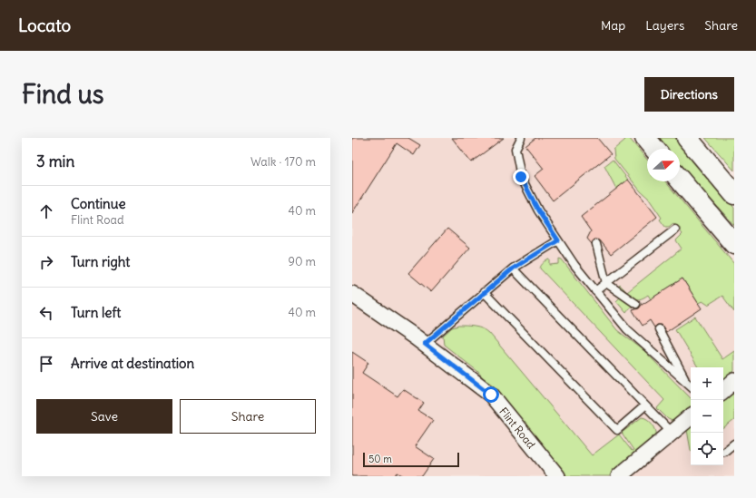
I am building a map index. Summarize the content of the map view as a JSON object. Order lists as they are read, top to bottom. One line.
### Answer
{"streets":{"street":["Flint Road"]},"scale_bar":"50 m","north":"right","page":{"header":"Locato","nav":["Map","Layers","Share"],"buttons":["Directions",["Save","Share"]],"title":"Find us","heading":["3 min","Walk · 170 m"],"list":[["Continue","Flint Road","40 m"],["Turn right","90 m"],["Turn left","40 m"],"Arrive at destination"],"map_buttons":["+","−"],"scale":"50 m"}}
